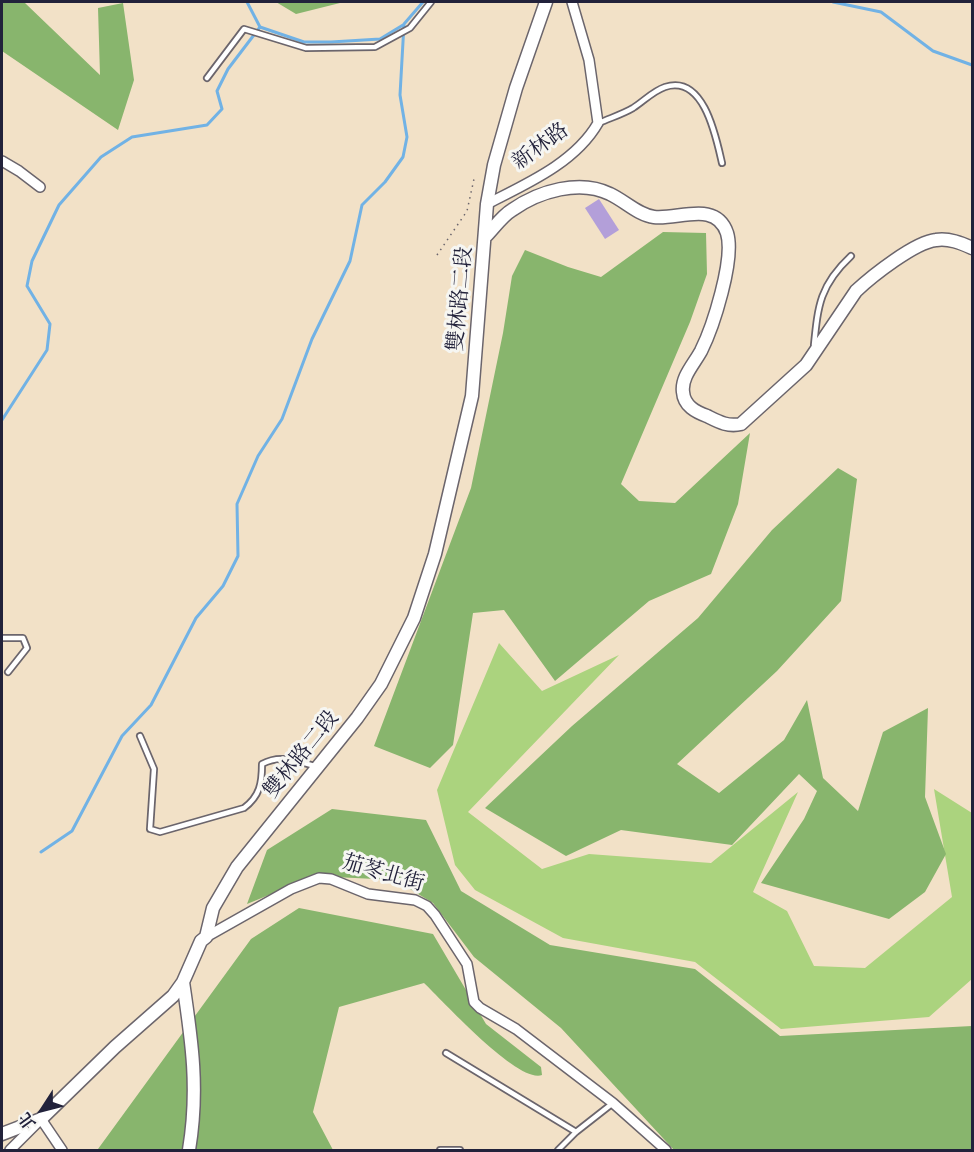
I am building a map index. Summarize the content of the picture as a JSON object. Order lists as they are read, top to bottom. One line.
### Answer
{"streets":{"street":["新林路","雙林路二段","茄苳北街"]},"crossings":[["新林路","雙林路二段"],["雙林路二段","茄苳北街"]],"north":"bottom left"}
